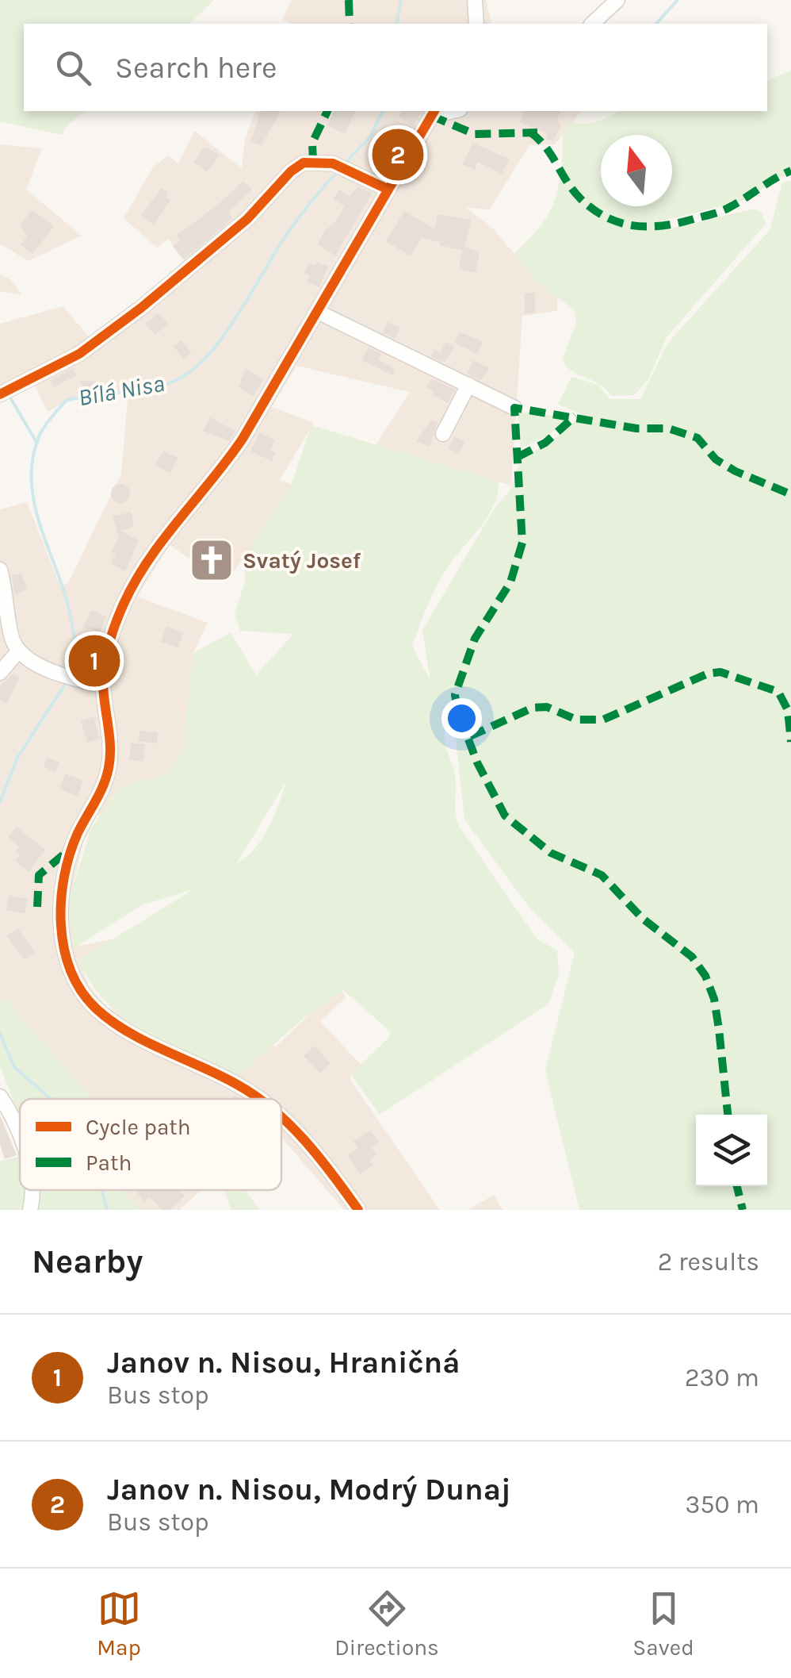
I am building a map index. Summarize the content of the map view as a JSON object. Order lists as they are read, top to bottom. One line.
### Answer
{"water":["Bílá Nisa"],"places":{"church":["Svatý Josef"]},"legend":["Cycle path","Path"],"north":"top","page":{"search":"Search here","pins":["2","1"],"heading":["Nearby","2 results"],"list":[{"mark":"1","name":"Janov n. Nisou, Hraničná","note":"Bus stop","value":"230 m"},{"mark":"2","name":"Janov n. Nisou, Modrý Dunaj","note":"Bus stop","value":"350 m"}],"nav":["Map","Directions","Saved"]}}
